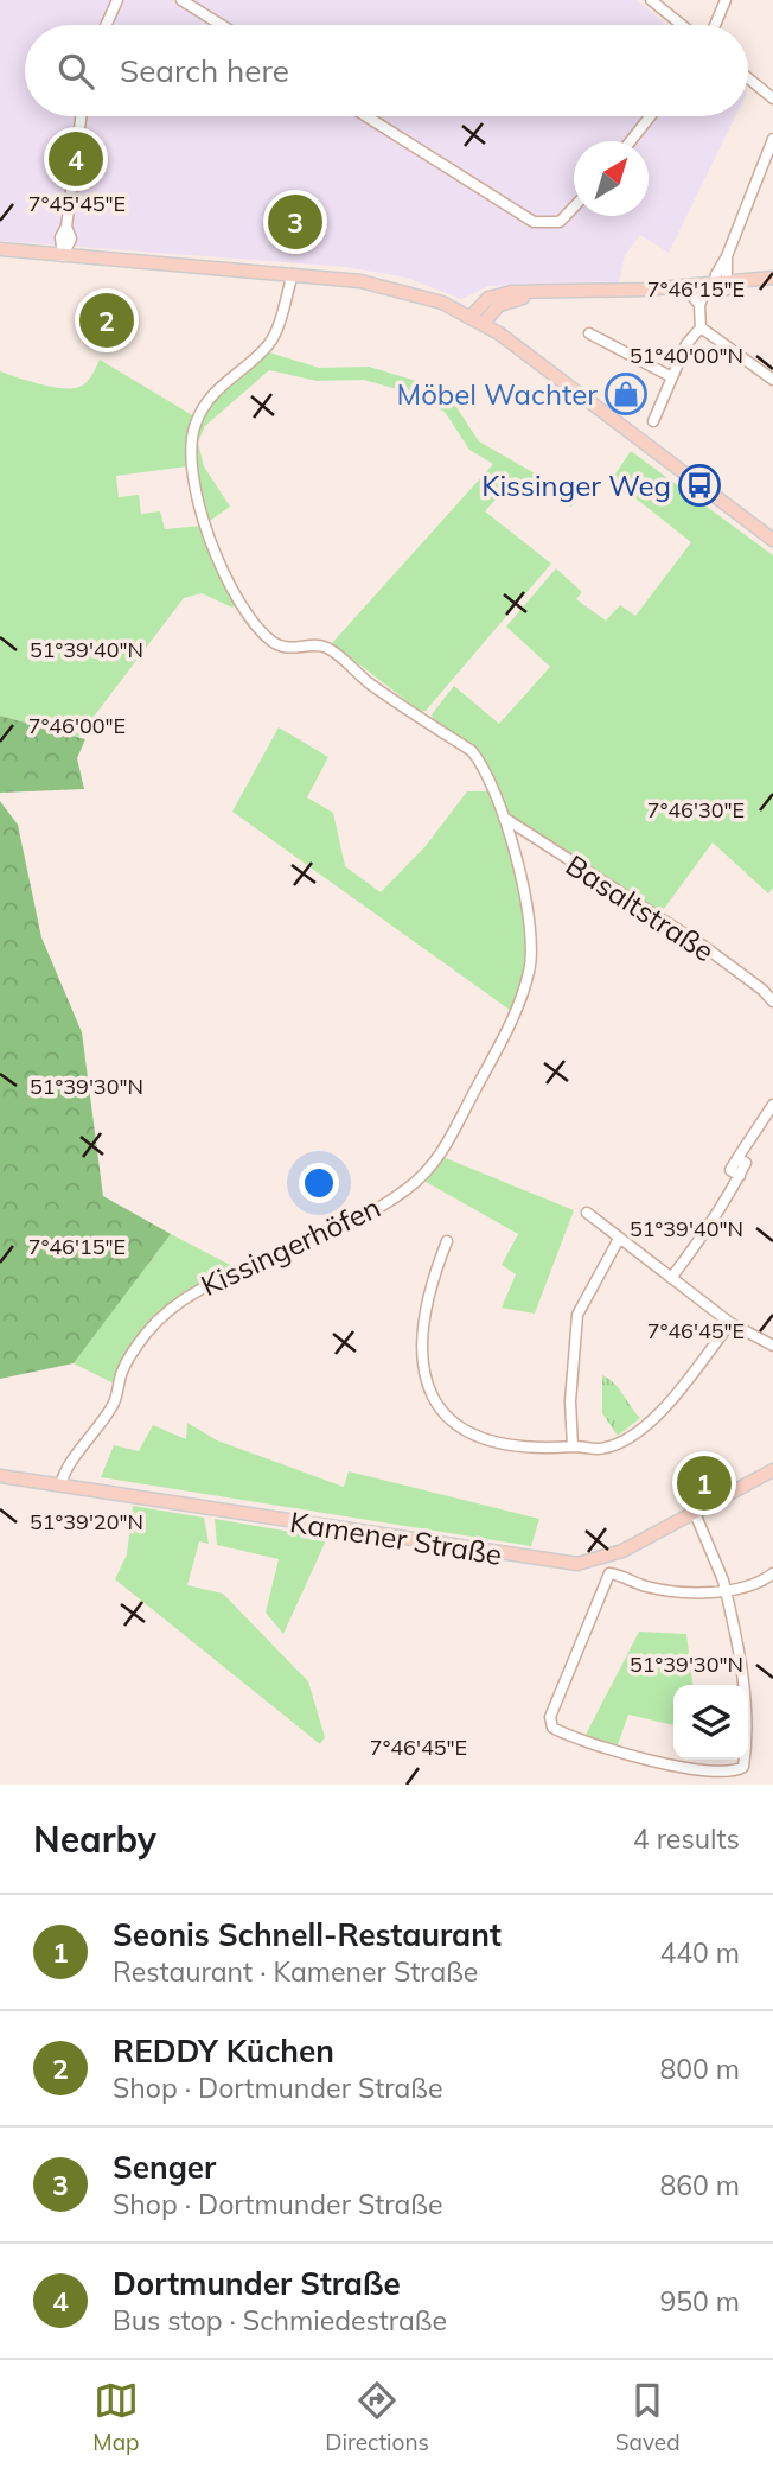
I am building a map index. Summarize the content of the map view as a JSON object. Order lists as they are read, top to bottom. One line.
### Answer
{"streets":{"main road":["Kamener Straße"],"street":["Basaltstraße","Kissingerhöfen"]},"crossings":[["Basaltstraße","Kissingerhöfen"],["Kissingerhöfen","Kamener Straße"]],"places":{"shop":["Möbel Wachter"],"bus stop":["Kissinger Weg"]},"north":"top right","page":{"search":"Search here","pins":["4","3","2","1"],"heading":["Nearby","4 results"],"list":[{"mark":"1","name":"Seonis Schnell-Restaurant","note":"Restaurant · Kamener Straße","value":"440 m"},{"mark":"2","name":"REDDY Küchen","note":"Shop · Dortmunder Straße","value":"800 m"},{"mark":"3","name":"Senger","note":"Shop · Dortmunder Straße","value":"860 m"},{"mark":"4","name":"Dortmunder Straße","note":"Bus stop · Schmiedestraße","value":"950 m"}],"nav":["Map","Directions","Saved"]},"coordinates":["7°45'45\"E","7°46'15\"E","51°40'00\"N","51°39'40\"N","7°46'00\"E","7°46'30\"E","51°39'30\"N","7°46'45\"E","51°39'20\"N"]}
